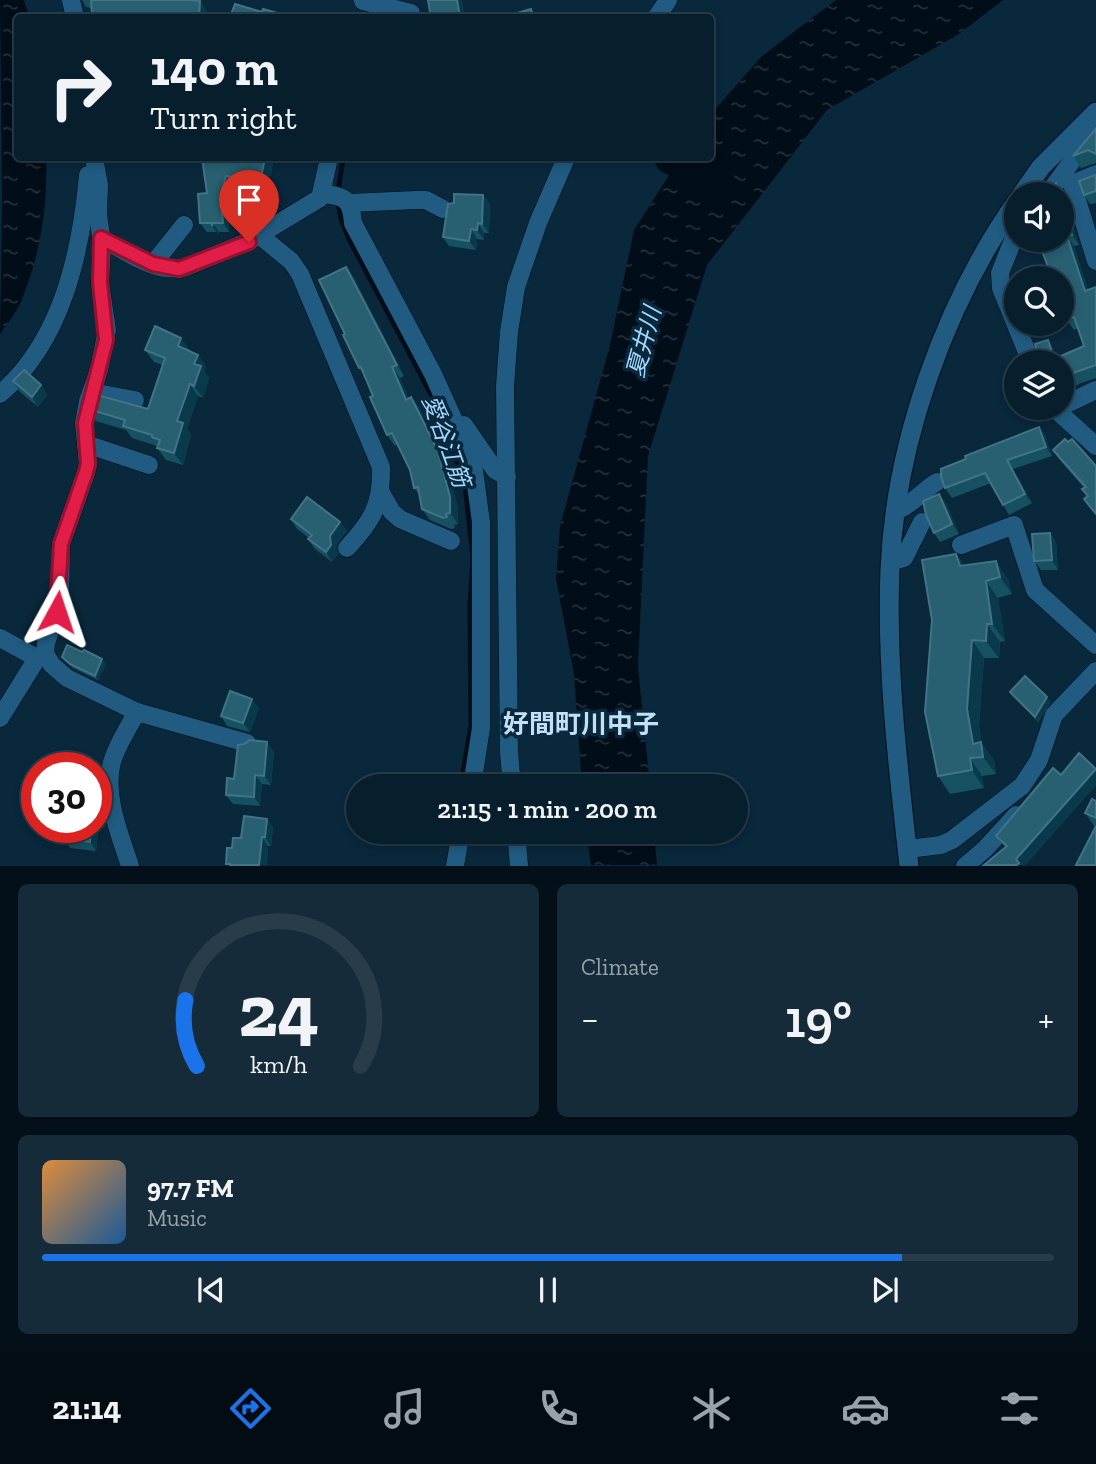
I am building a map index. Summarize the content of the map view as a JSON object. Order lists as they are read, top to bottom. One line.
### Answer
{"districts":["好間町川中子"],"water":["夏井川","愛谷江筋"],"page":{"turn":["140 m","Turn right"],"limit":"30","trip":"21:15 · 1 min · 200 m","tile":"Climate","heat":["−","19°","+"],"song":["97.7 FM","Music"],"tabs":"21:14","gauge":["24","km/h"]}}
